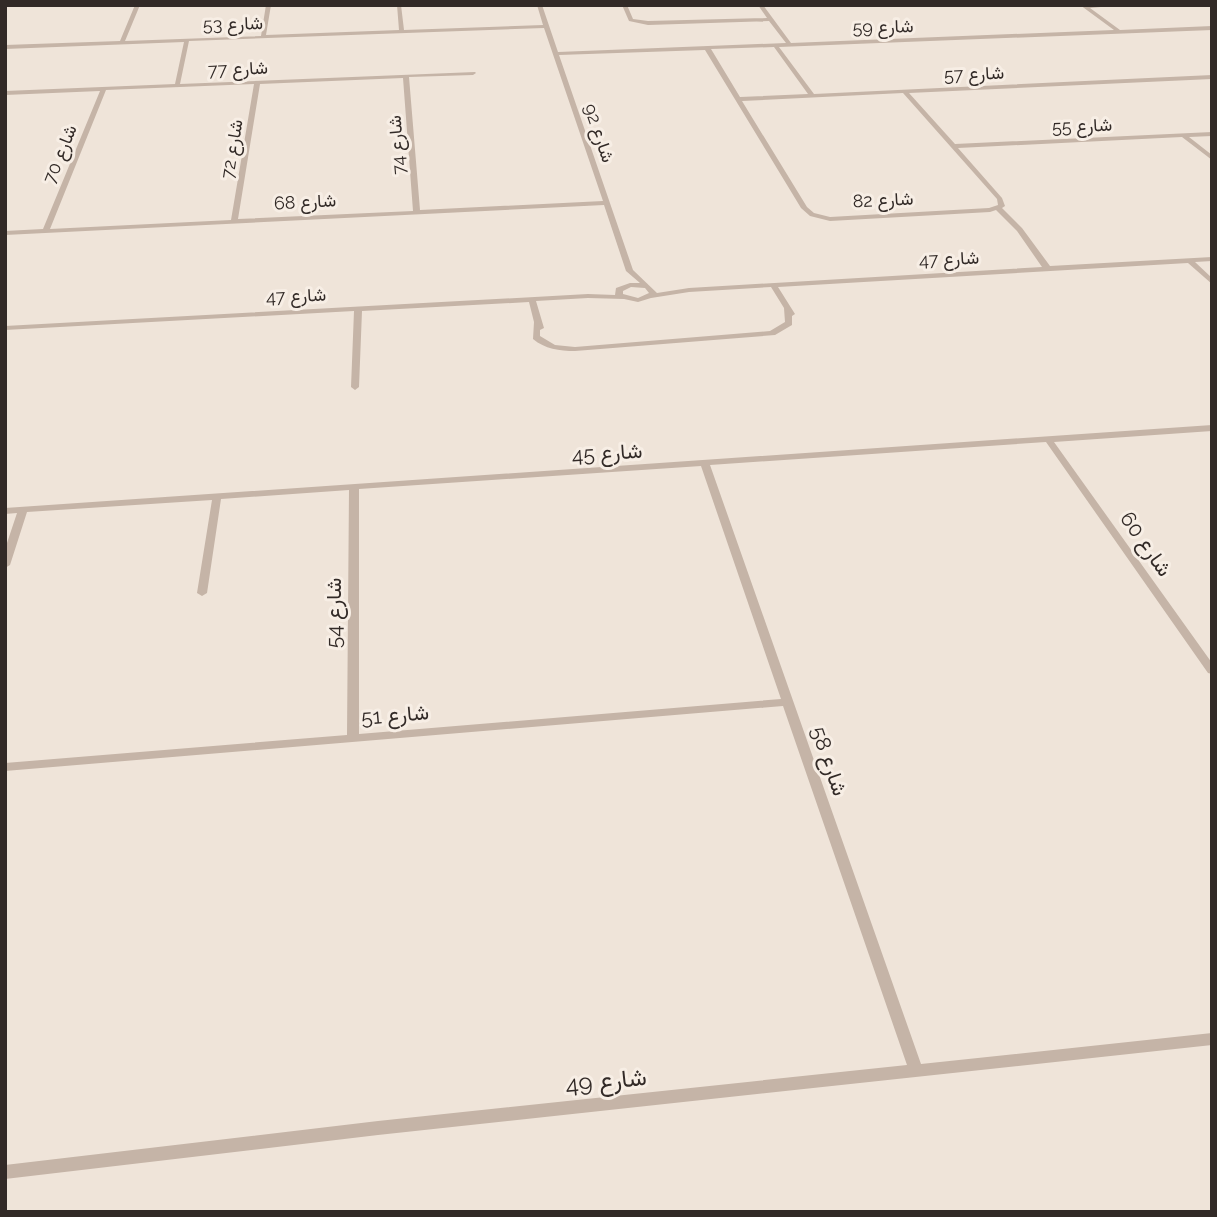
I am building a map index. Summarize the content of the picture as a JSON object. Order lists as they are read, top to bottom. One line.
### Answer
{"streets":{"street":["شارع 53","شارع 59","شارع 77","شارع 57","شارع 55","شارع 92","شارع 74","شارع 72","شارع 70","شارع 82","شارع 68","شارع 47","شارع 45","شارع 60","شارع 54","شارع 51","شارع 58","شارع 49"]},"crossings":[["شارع 53","شارع 92"],["شارع 59","شارع 92"],["شارع 59","شارع 82"],["شارع 77","شارع 74"],["شارع 77","شارع 72"],["شارع 77","شارع 70"],["شارع 57","شارع 82"],["شارع 92","شارع 68"],["شارع 92","شارع 47"],["شارع 74","شارع 68"],["شارع 72","شارع 68"],["شارع 70","شارع 68"],["شارع 45","شارع 60"],["شارع 45","شارع 54"],["شارع 45","شارع 58"],["شارع 54","شارع 51"],["شارع 51","شارع 58"],["شارع 58","شارع 49"]]}
